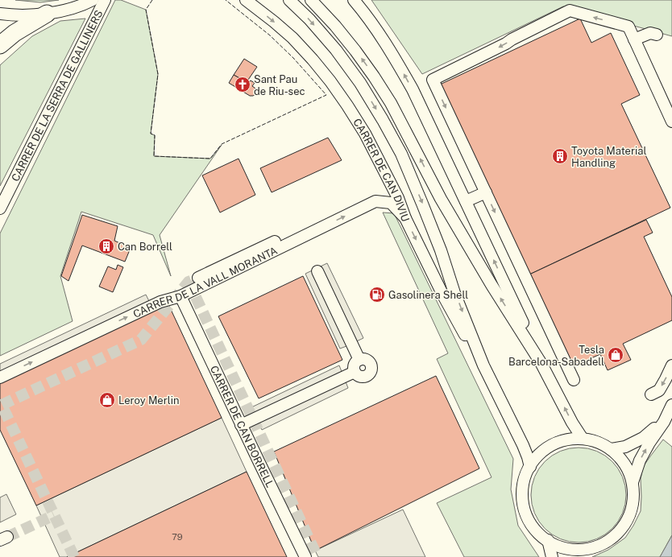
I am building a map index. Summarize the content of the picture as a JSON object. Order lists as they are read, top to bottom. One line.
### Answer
{"streets":{"street":["CARRER DE LA SERRA DE GALLINERS","CARRER DE CAN DIVIU","CARRER DE LA VALL MORANTA","CARRER DE CAN BORRELL"]},"crossings":[["CARRER DE CAN DIVIU","CARRER DE LA VALL MORANTA"],["CARRER DE LA VALL MORANTA","CARRER DE CAN BORRELL"]],"one_way":["CARRER DE LA VALL MORANTA"],"places":{"church":["Sant Pau de Riu-sec"],"building":["Toyota Material Handling","Can Borrell"],"fuel station":["Gasolinera Shell"],"shop":["Tesla Barcelona-Sabadell","Leroy Merlin"]},"house_numbers":["79"]}
